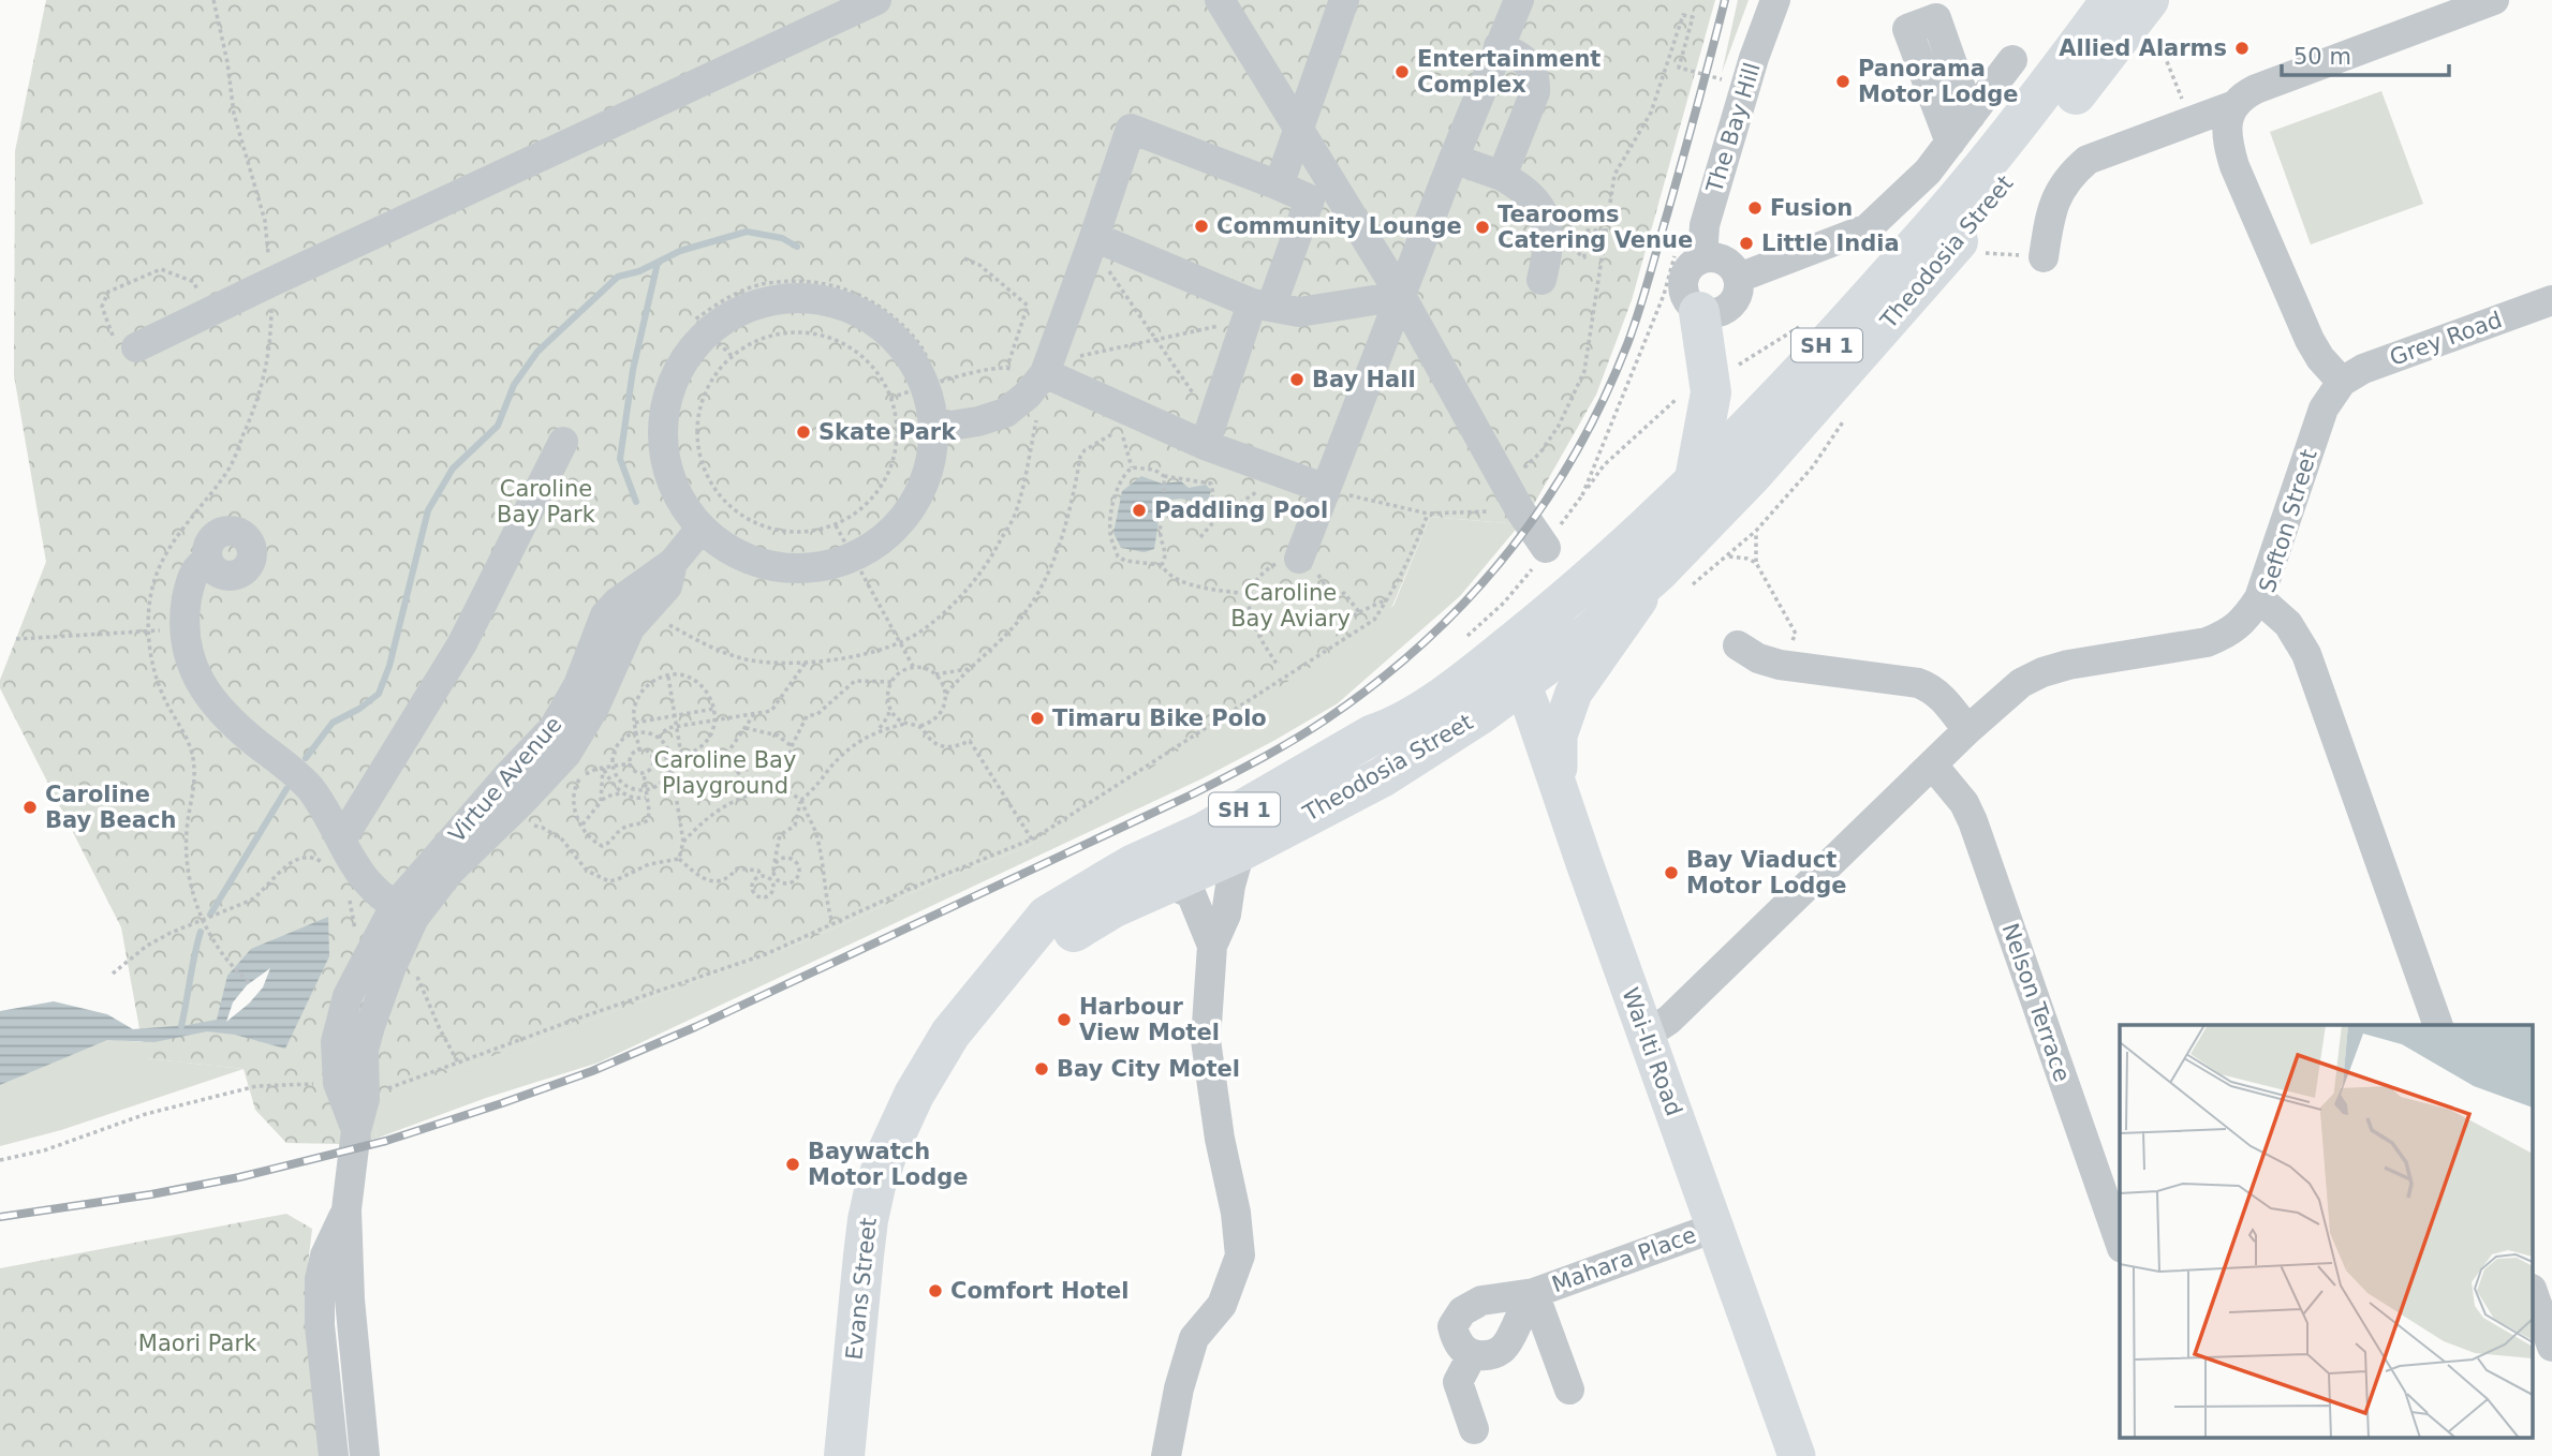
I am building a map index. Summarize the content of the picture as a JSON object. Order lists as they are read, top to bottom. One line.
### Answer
{"streets":{"highway":["Theodosia Street","SH 1","Evans Street"],"main road":["Wai-Iti Road"],"street":["The Bay Hill","Grey Road","Sefton Street","Virtue Avenue","Nelson Terrace","Mahara Place"]},"crossings":[["Theodosia Street","Wai-Iti Road"],["Theodosia Street","Evans Street"],["Grey Road","Sefton Street"],["Wai-Iti Road","Mahara Place"]],"parks":["Caroline Bay Park","Caroline Bay Aviary","Caroline Bay Playground","Maori Park"],"places":["Allied Alarms","Entertainment Complex","Panorama Motor Lodge","Fusion","Community Lounge","Tearooms Catering Venue","Little India","Bay Hall","Skate Park","Paddling Pool","Timaru Bike Polo","Caroline Bay Beach","Bay Viaduct Motor Lodge","Harbour View Motel","Bay City Motel","Baywatch Motor Lodge","Comfort Hotel"],"scale_bar":"50 m"}
